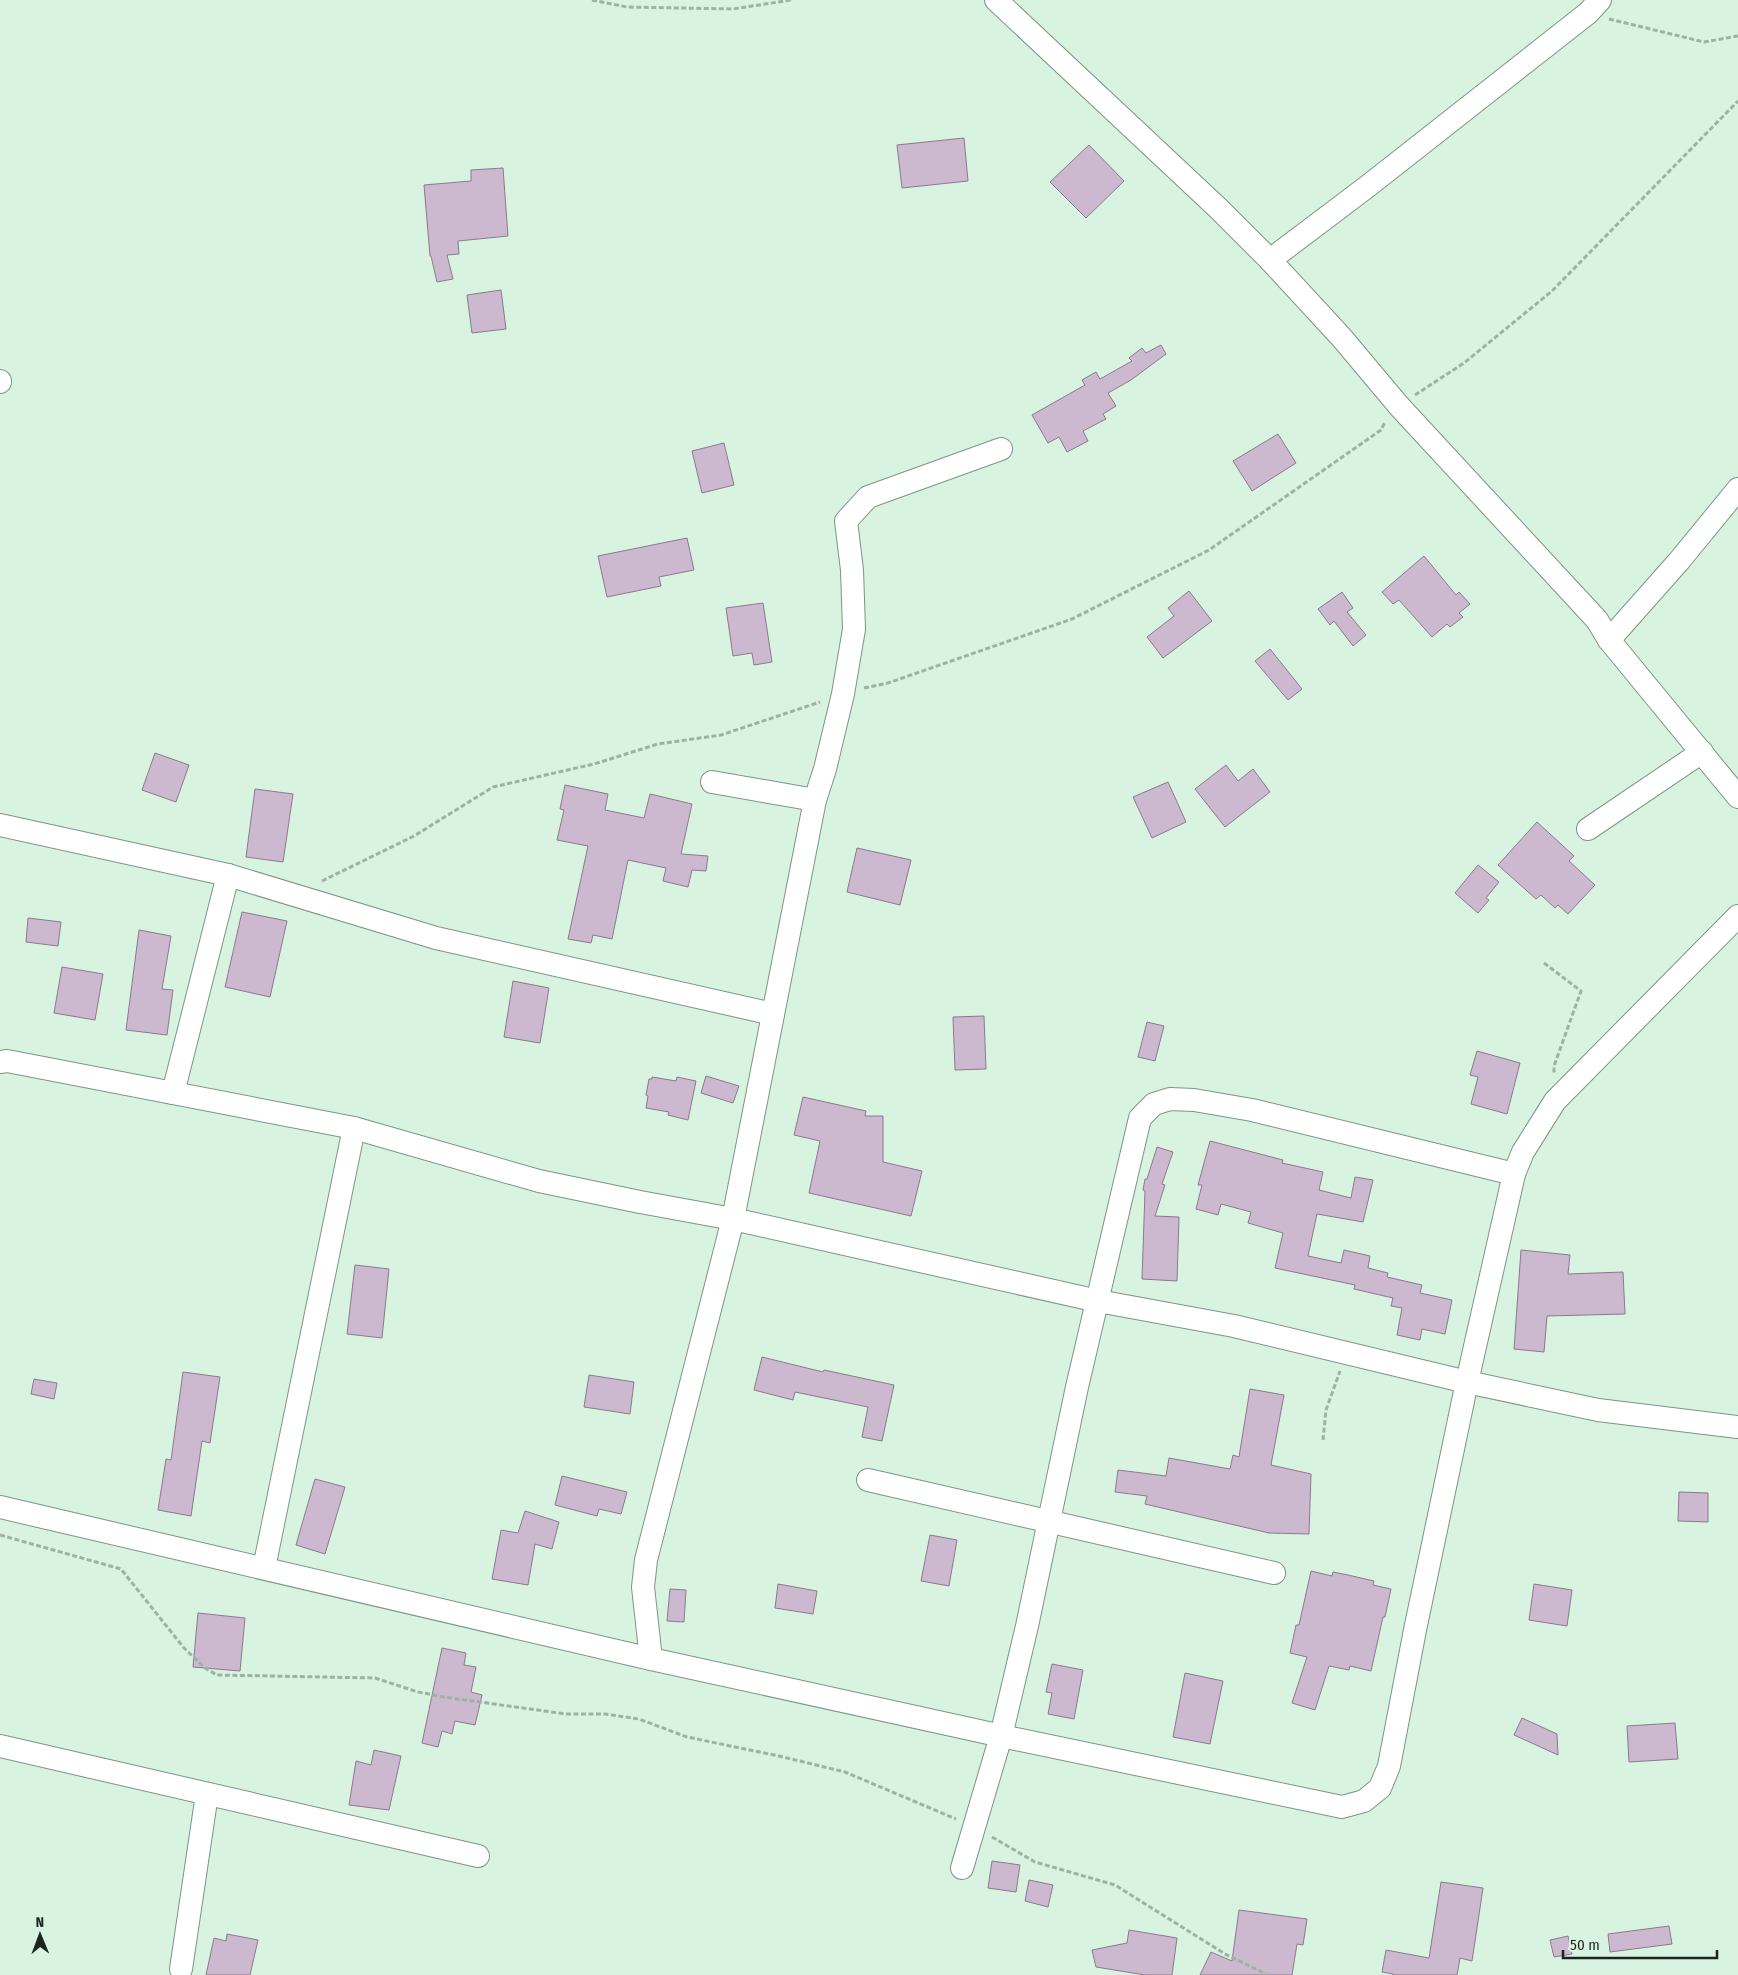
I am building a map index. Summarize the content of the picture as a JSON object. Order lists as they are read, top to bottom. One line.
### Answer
{"scale_bar":"50 m","north":"top"}
